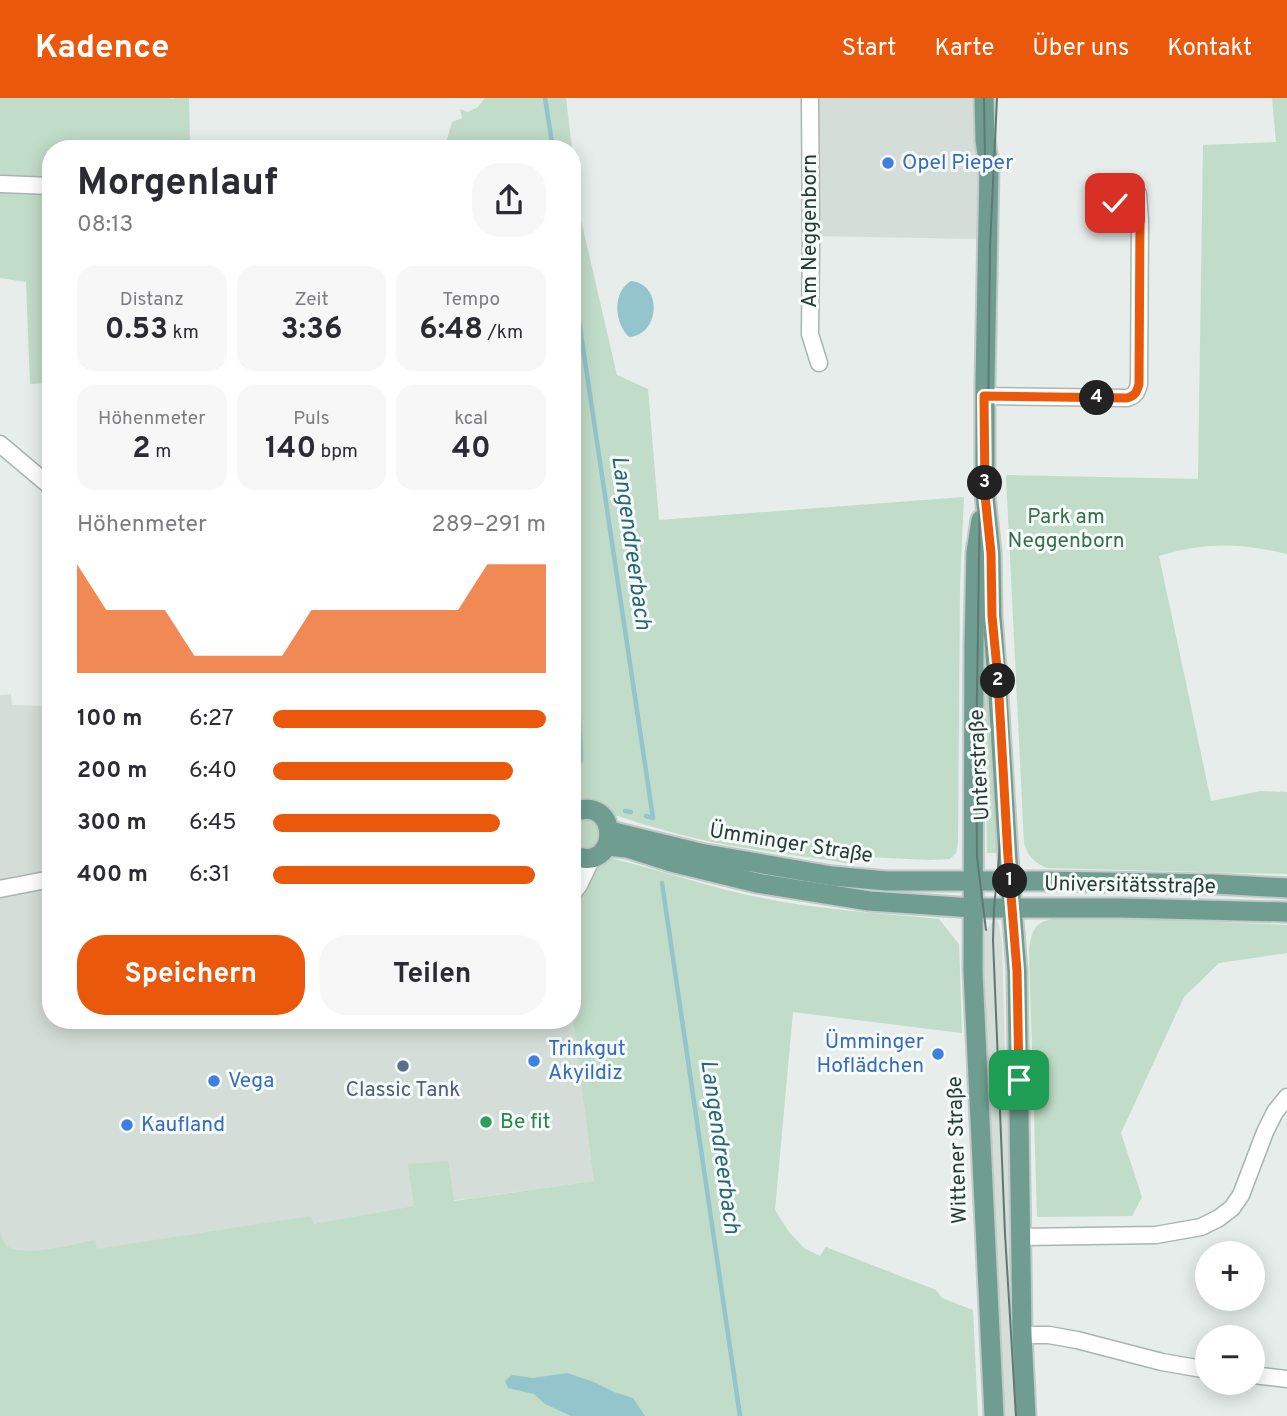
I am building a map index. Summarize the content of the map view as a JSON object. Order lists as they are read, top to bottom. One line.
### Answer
{"streets":{"main road":["Unterstraße","Ümminger Straße","Universitätsstraße","Wittener Straße"],"street":["Am Neggenborn"]},"crossings":[["Unterstraße","Ümminger Straße"],["Unterstraße","Universitätsstraße"],["Unterstraße","Wittener Straße"],["Ümminger Straße","Universitätsstraße"],["Ümminger Straße","Wittener Straße"],["Universitätsstraße","Wittener Straße"]],"water":["Langendreerbach"],"parks":["Park am Neggenborn"],"places":["Opel Pieper","Ümminger Hoflädchen","Trinkgut Akyildiz","Classic Tank","Vega","Be fit","Kaufland"],"page":{"header":"Kadence","nav":["Start","Karte","Über uns","Kontakt"],"heading":["Morgenlauf","08:13"],"stats":[["Distanz","0.53 km"],["Zeit","3:36"],["Tempo","6:48 /km"],["Höhenmeter","2 m"],["Puls","140 bpm"],["kcal","40"]],"pins":["4","3","2","1"],"chart":["Höhenmeter","289–291 m"],"list":[{"name":"100 m","note":"6:27"},{"name":"200 m","note":"6:40"},{"name":"300 m","note":"6:45"},{"name":"400 m","note":"6:31"}],"buttons":["Speichern","Teilen"],"map_buttons":["+","−"]}}
